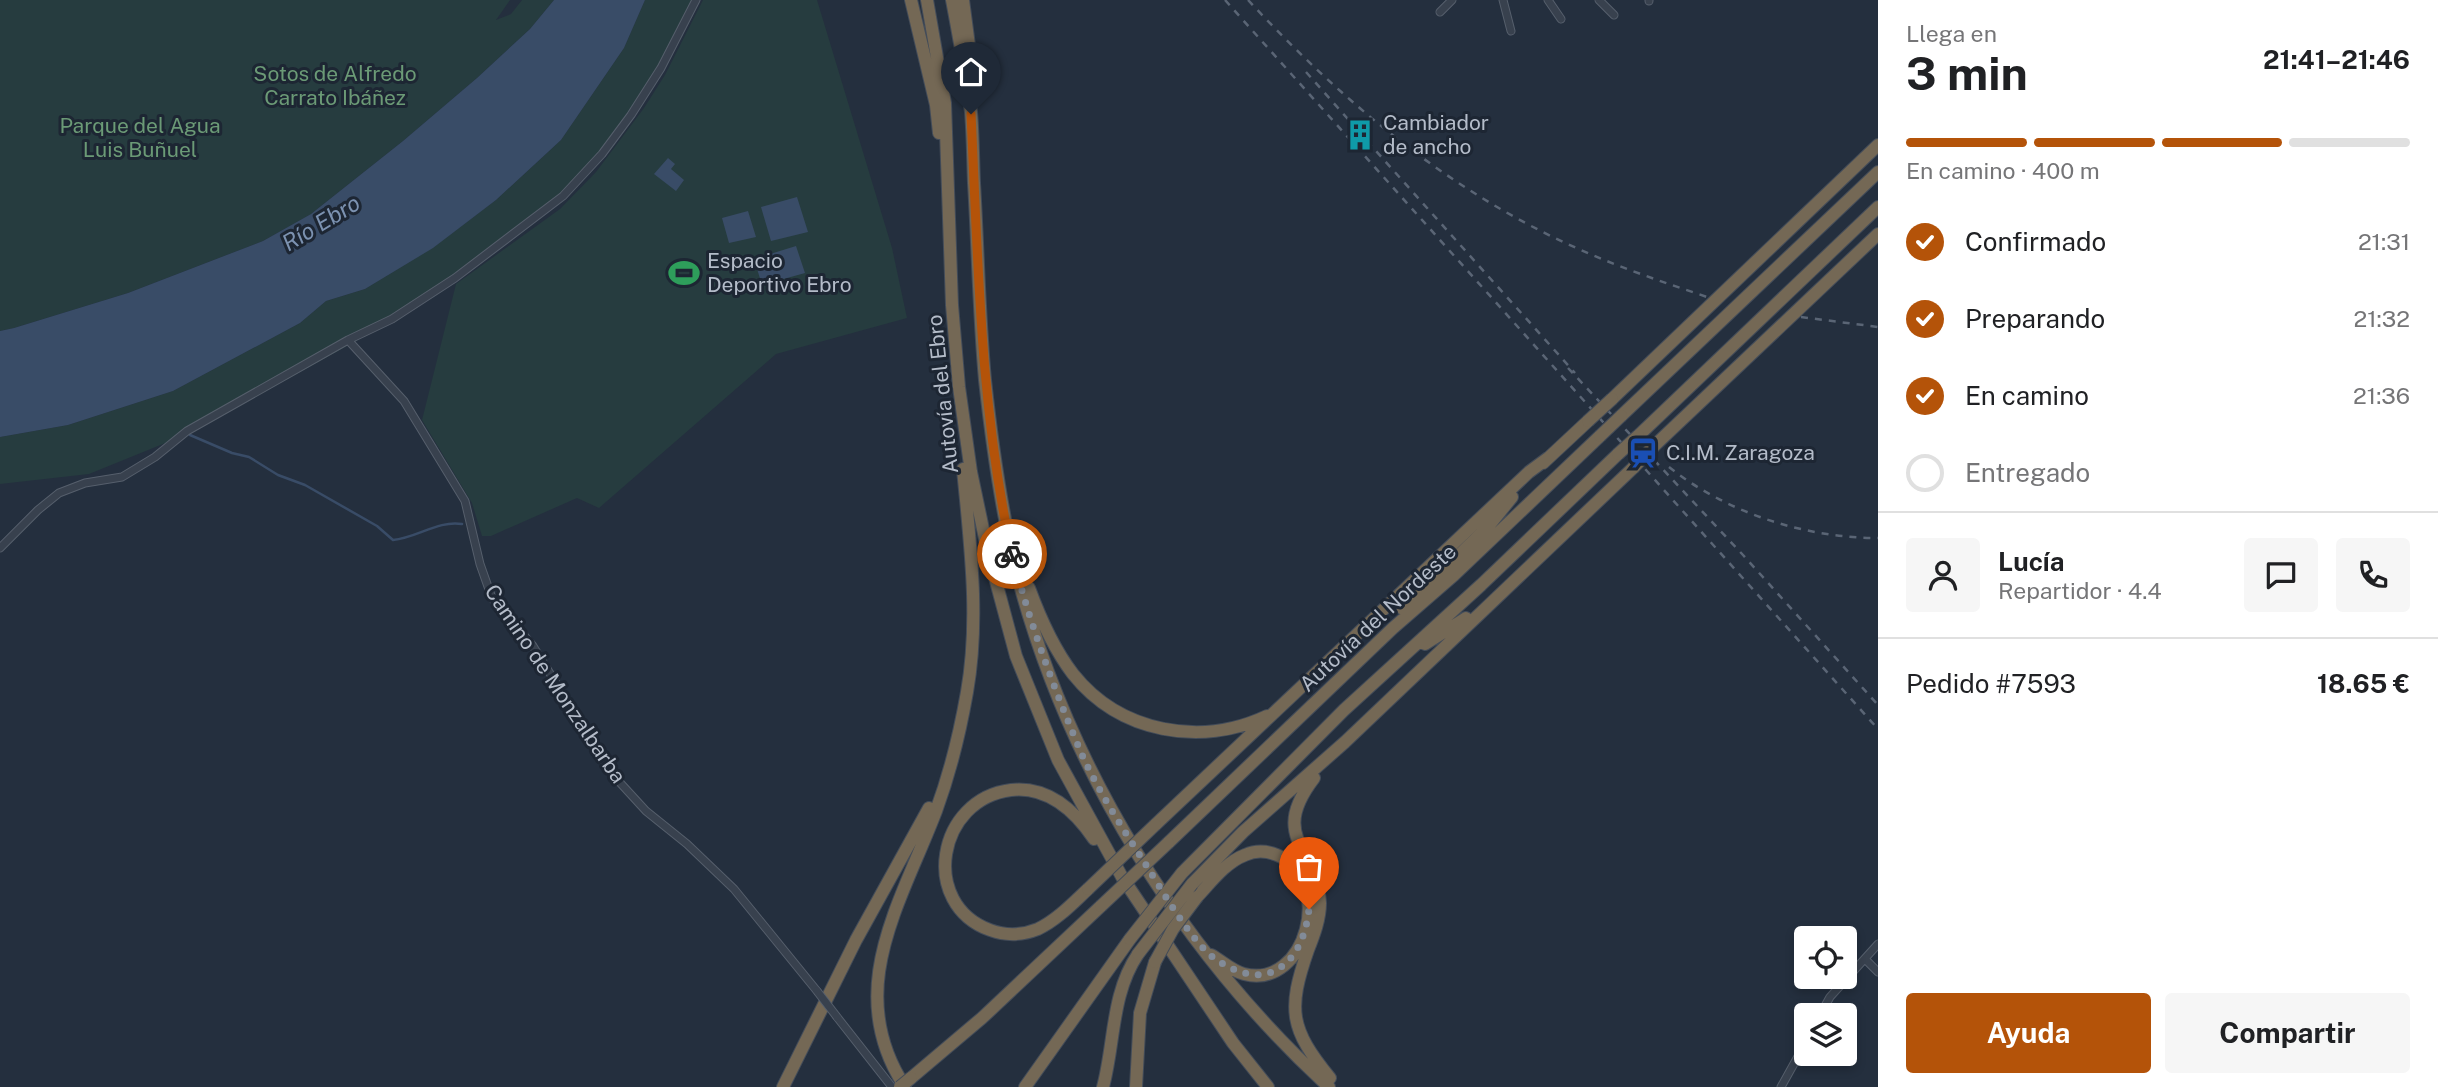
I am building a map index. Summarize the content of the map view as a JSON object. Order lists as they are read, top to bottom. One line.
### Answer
{"streets":{"highway":["Autovía del Ebro","Autovía del Nordeste"],"street":["Camino de Monzalbarba"]},"water":["Río Ebro"],"parks":["Sotos de Alfredo Carrato Ibáñez","Parque del Agua Luis Buñuel"],"places":{"building":["Cambiador de ancho"],"sports":["Espacio Deportivo Ebro"],"station":["C.I.M. Zaragoza"]},"page":{"heading":["3 min","Llega en","21:41–21:46"],"panel":["Lucía","Repartidor · 4.4","Pedido #7593","18.65 €"],"bar":"En camino · 400 m","list":[["Confirmado","21:31"],["Preparando","21:32"],["En camino","21:36"],"Entregado"],"buttons":["Ayuda","Compartir"]}}
